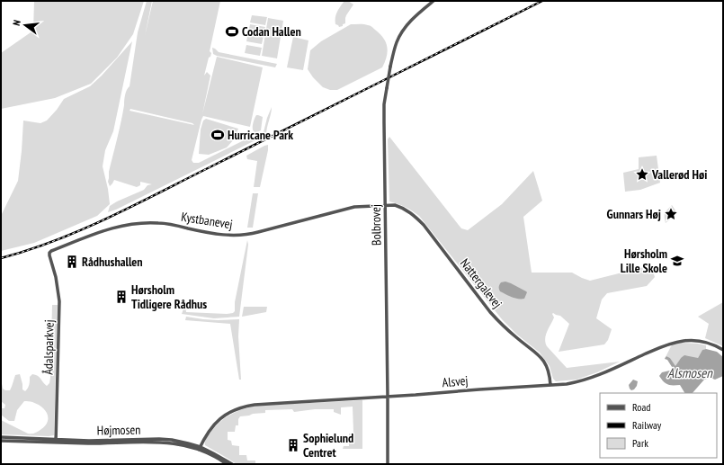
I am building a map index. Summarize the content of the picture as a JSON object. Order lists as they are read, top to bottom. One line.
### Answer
{"streets":{"street":["Kystbanevej","Bolbrovej","Nattergalevej","Ådalsparkvej","Alsvej","Højmosen"]},"crossings":[["Kystbanevej","Bolbrovej"],["Kystbanevej","Nattergalevej"],["Kystbanevej","Ådalsparkvej"],["Bolbrovej","Nattergalevej"],["Bolbrovej","Alsvej"],["Nattergalevej","Alsvej"],["Ådalsparkvej","Højmosen"],["Alsvej","Højmosen"]],"water":["Alsmosen"],"places":{"sports":["Codan Hallen","Hurricane Park"],"place":["Vallerød Høi","Gunnars Høj"],"school or university":["Hørsholm Lille Skole"],"building":["Rådhushallen","Hørsholm Tidligere Rådhus","Sophielund Centret"]},"legend":["Road","Railway","Park"],"north":"left"}
